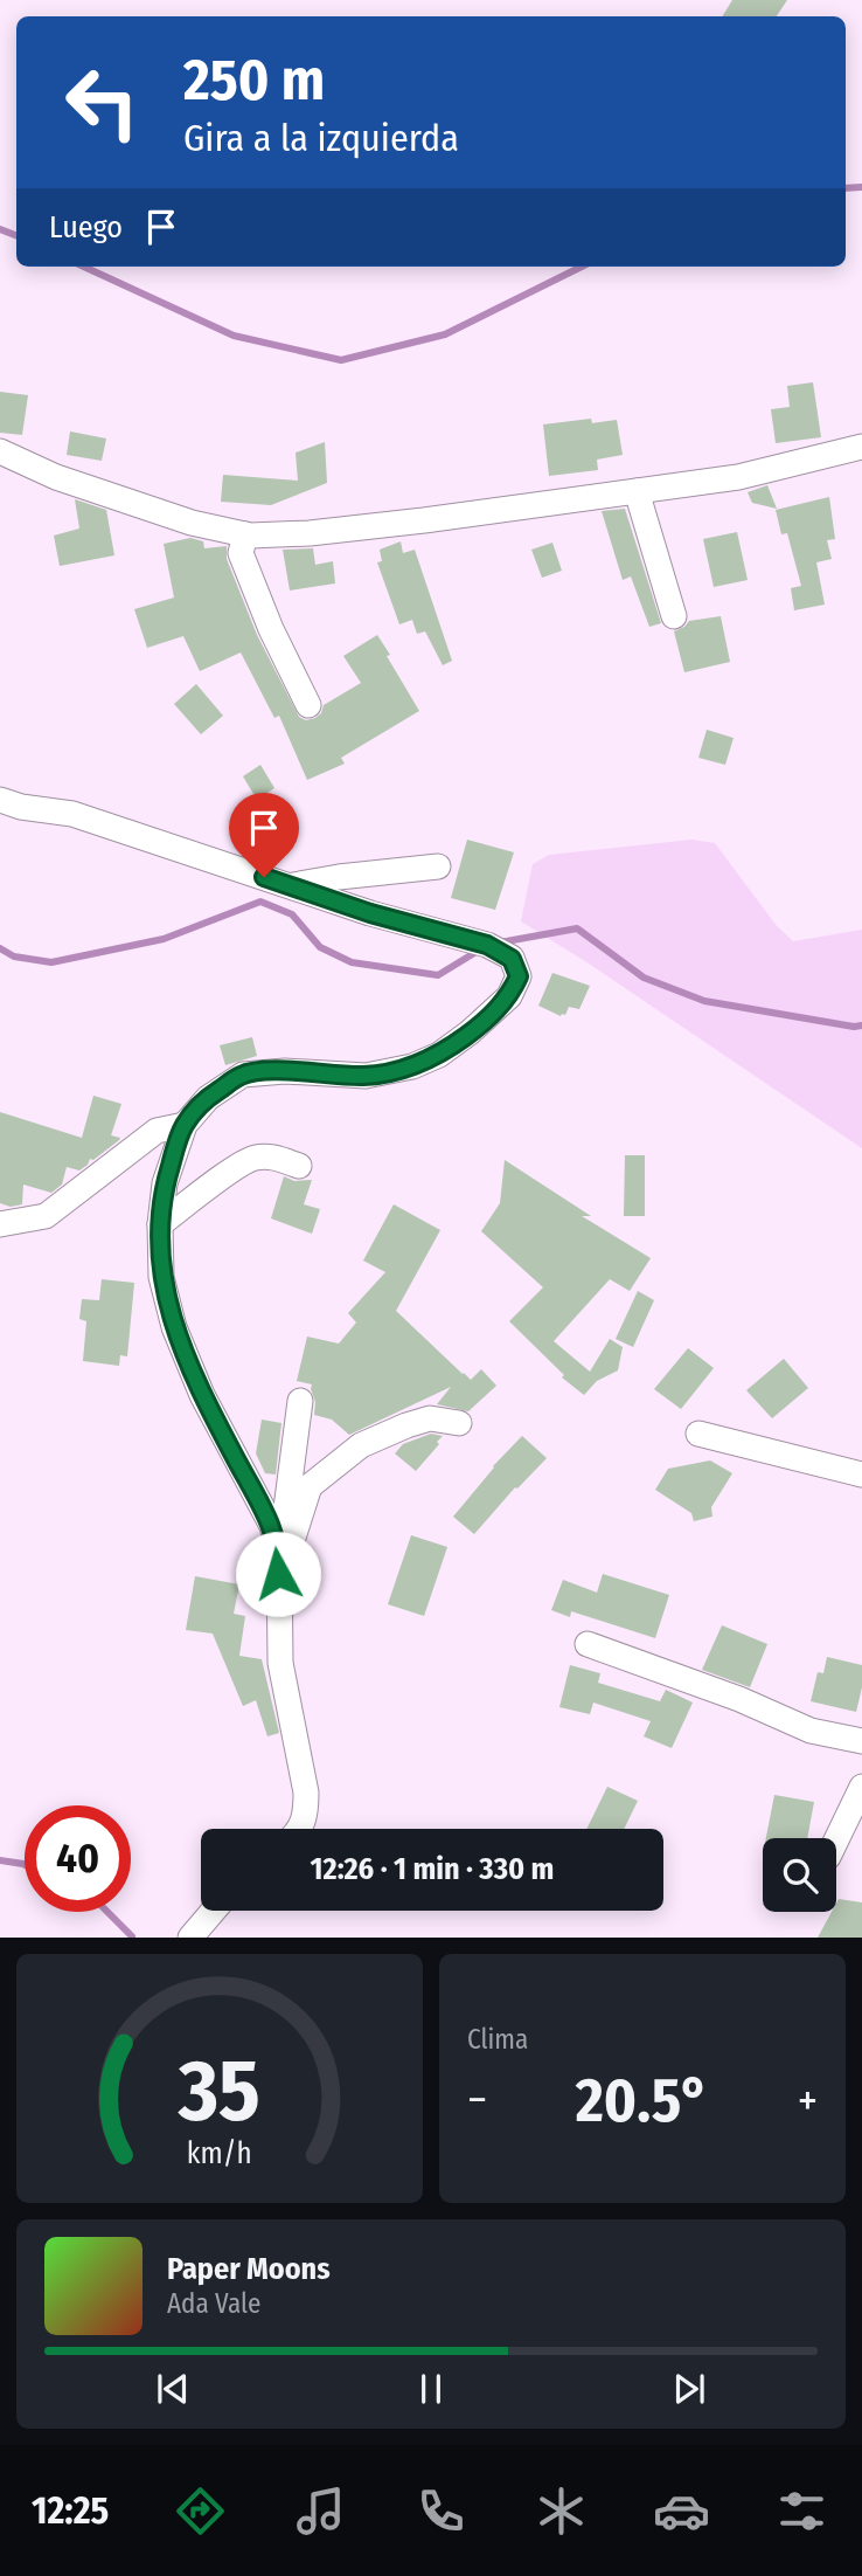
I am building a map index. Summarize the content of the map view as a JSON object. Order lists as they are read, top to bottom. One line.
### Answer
{"page":{"turn":["250 m","Gira a la izquierda"],"then":"Luego","limit":"40","trip":"12:26 · 1 min · 330 m","tile":"Clima","heat":["−","20.5°","+"],"song":["Paper Moons","Ada Vale"],"tabs":"12:25","gauge":["35","km/h"]}}
